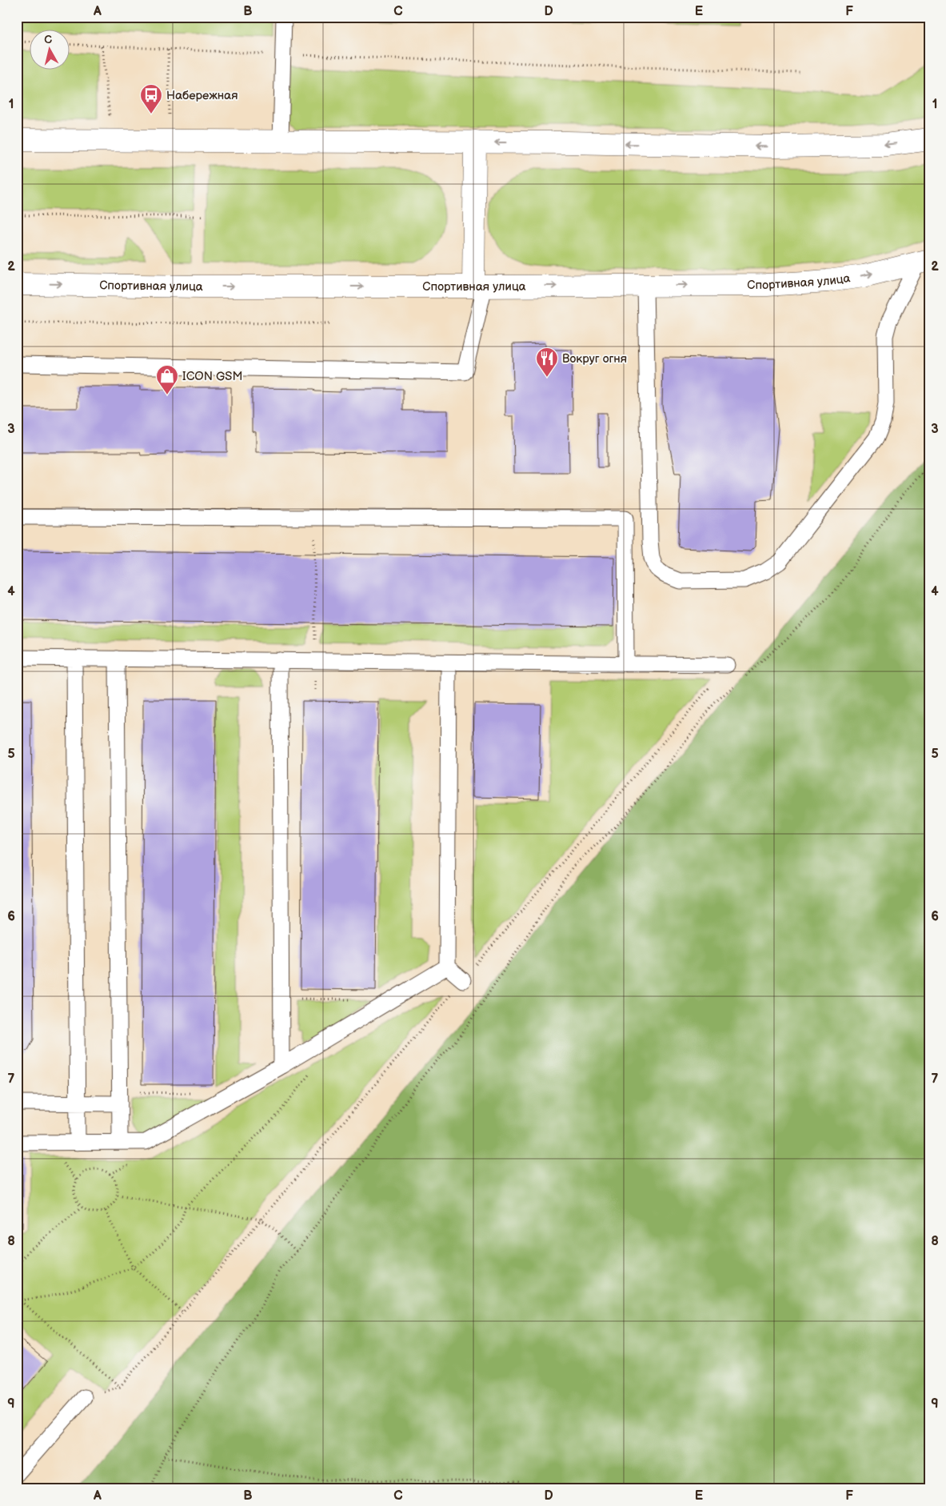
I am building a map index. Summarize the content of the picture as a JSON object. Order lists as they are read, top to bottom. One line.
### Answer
{"streets":{"main road":["Спортивная улица"]},"places":{"bus stop":["Набережная"],"restaurant":["Вокруг огня"],"shop":["ICON GSM"]},"north":"top","grid":{"columns":["A","B","C","D","E","F"],"rows":["1","2","3","4","5","6","7","8","9"]}}
